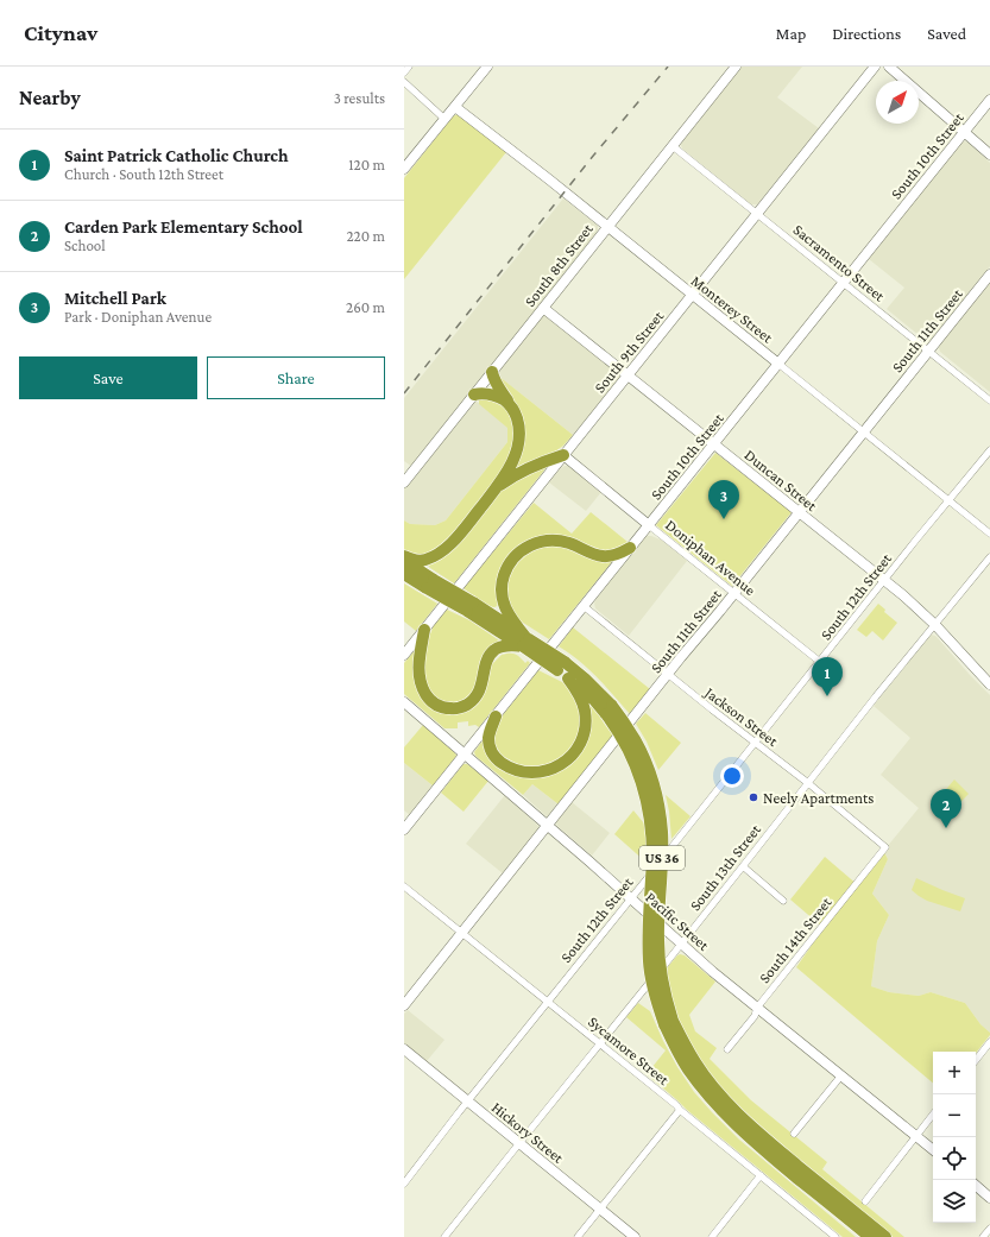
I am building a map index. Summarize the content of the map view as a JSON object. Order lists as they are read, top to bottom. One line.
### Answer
{"streets":{"highway":["US 36"],"street":["South 10th Street","Sacramento Street","South 8th Street","Monterey Street","South 11th Street","South 9th Street","Duncan Street","Doniphan Avenue","South 12th Street","Jackson Street","South 13th Street","Pacific Street","South 14th Street","Sycamore Street","Hickory Street"]},"crossings":[["South 10th Street","Sacramento Street"],["South 10th Street","Monterey Street"],["South 10th Street","Duncan Street"],["South 10th Street","Doniphan Avenue"],["South 10th Street","Jackson Street"],["South 10th Street","Pacific Street"],["Sacramento Street","South 8th Street"],["Sacramento Street","South 11th Street"],["Sacramento Street","South 9th Street"],["South 8th Street","Monterey Street"],["South 8th Street","Duncan Street"],["Monterey Street","South 11th Street"],["Monterey Street","South 9th Street"],["Monterey Street","South 12th Street"],["South 11th Street","Duncan Street"],["South 11th Street","Doniphan Avenue"],["South 11th Street","Jackson Street"],["South 11th Street","Pacific Street"],["South 11th Street","Sycamore Street"],["South 9th Street","Duncan Street"],["South 9th Street","Doniphan Avenue"],["Duncan Street","South 12th Street"],["Duncan Street","South 13th Street"],["Doniphan Avenue","South 12th Street"],["South 12th Street","Jackson Street"],["South 12th Street","Pacific Street"],["South 12th Street","Sycamore Street"],["South 12th Street","Hickory Street"],["Jackson Street","South 13th Street"],["Jackson Street","South 14th Street"],["South 13th Street","Pacific Street"],["South 13th Street","Sycamore Street"],["South 13th Street","Hickory Street"],["Pacific Street","South 14th Street"]],"places":["Neely Apartments"],"north":"top right","page":{"header":"Citynav","nav":["Map","Directions","Saved"],"heading":["Nearby","3 results"],"list":[{"mark":"1","name":"Saint Patrick Catholic Church","note":"Church · South 12th Street","value":"120 m"},{"mark":"2","name":"Carden Park Elementary School","note":"School","value":"220 m"},{"mark":"3","name":"Mitchell Park","note":"Park · Doniphan Avenue","value":"260 m"}],"buttons":["Save","Share"],"pins":["3","1","2"],"map_buttons":["+","−"]}}
